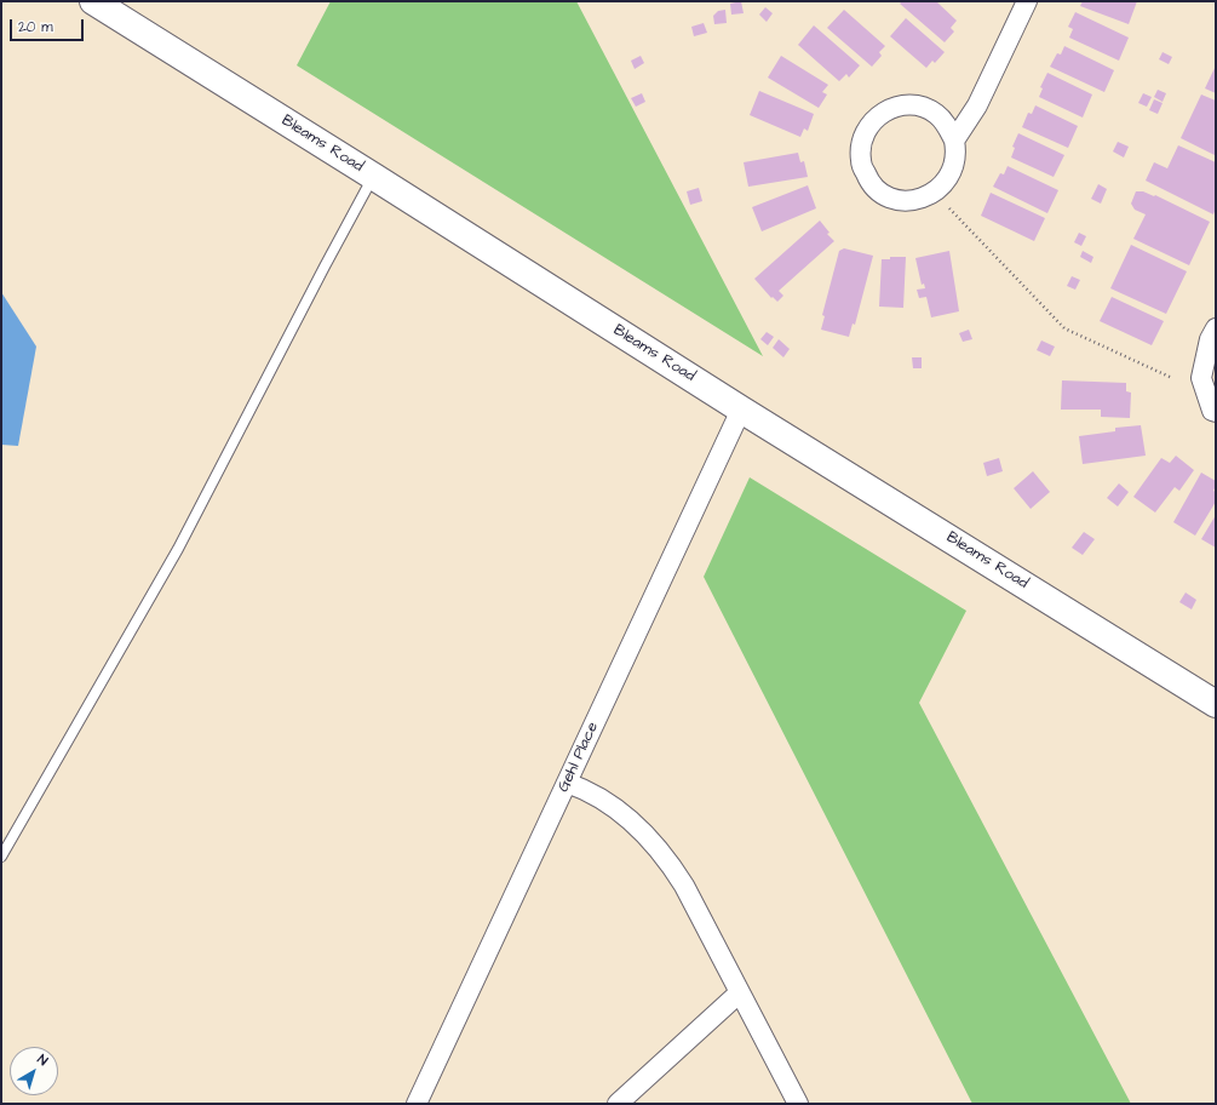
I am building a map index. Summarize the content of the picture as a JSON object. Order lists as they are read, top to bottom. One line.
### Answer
{"streets":{"main road":["Bleams Road"],"street":["Gehl Place"]},"crossings":[["Bleams Road","Gehl Place"]],"scale_bar":"20 m","north":"top right"}
